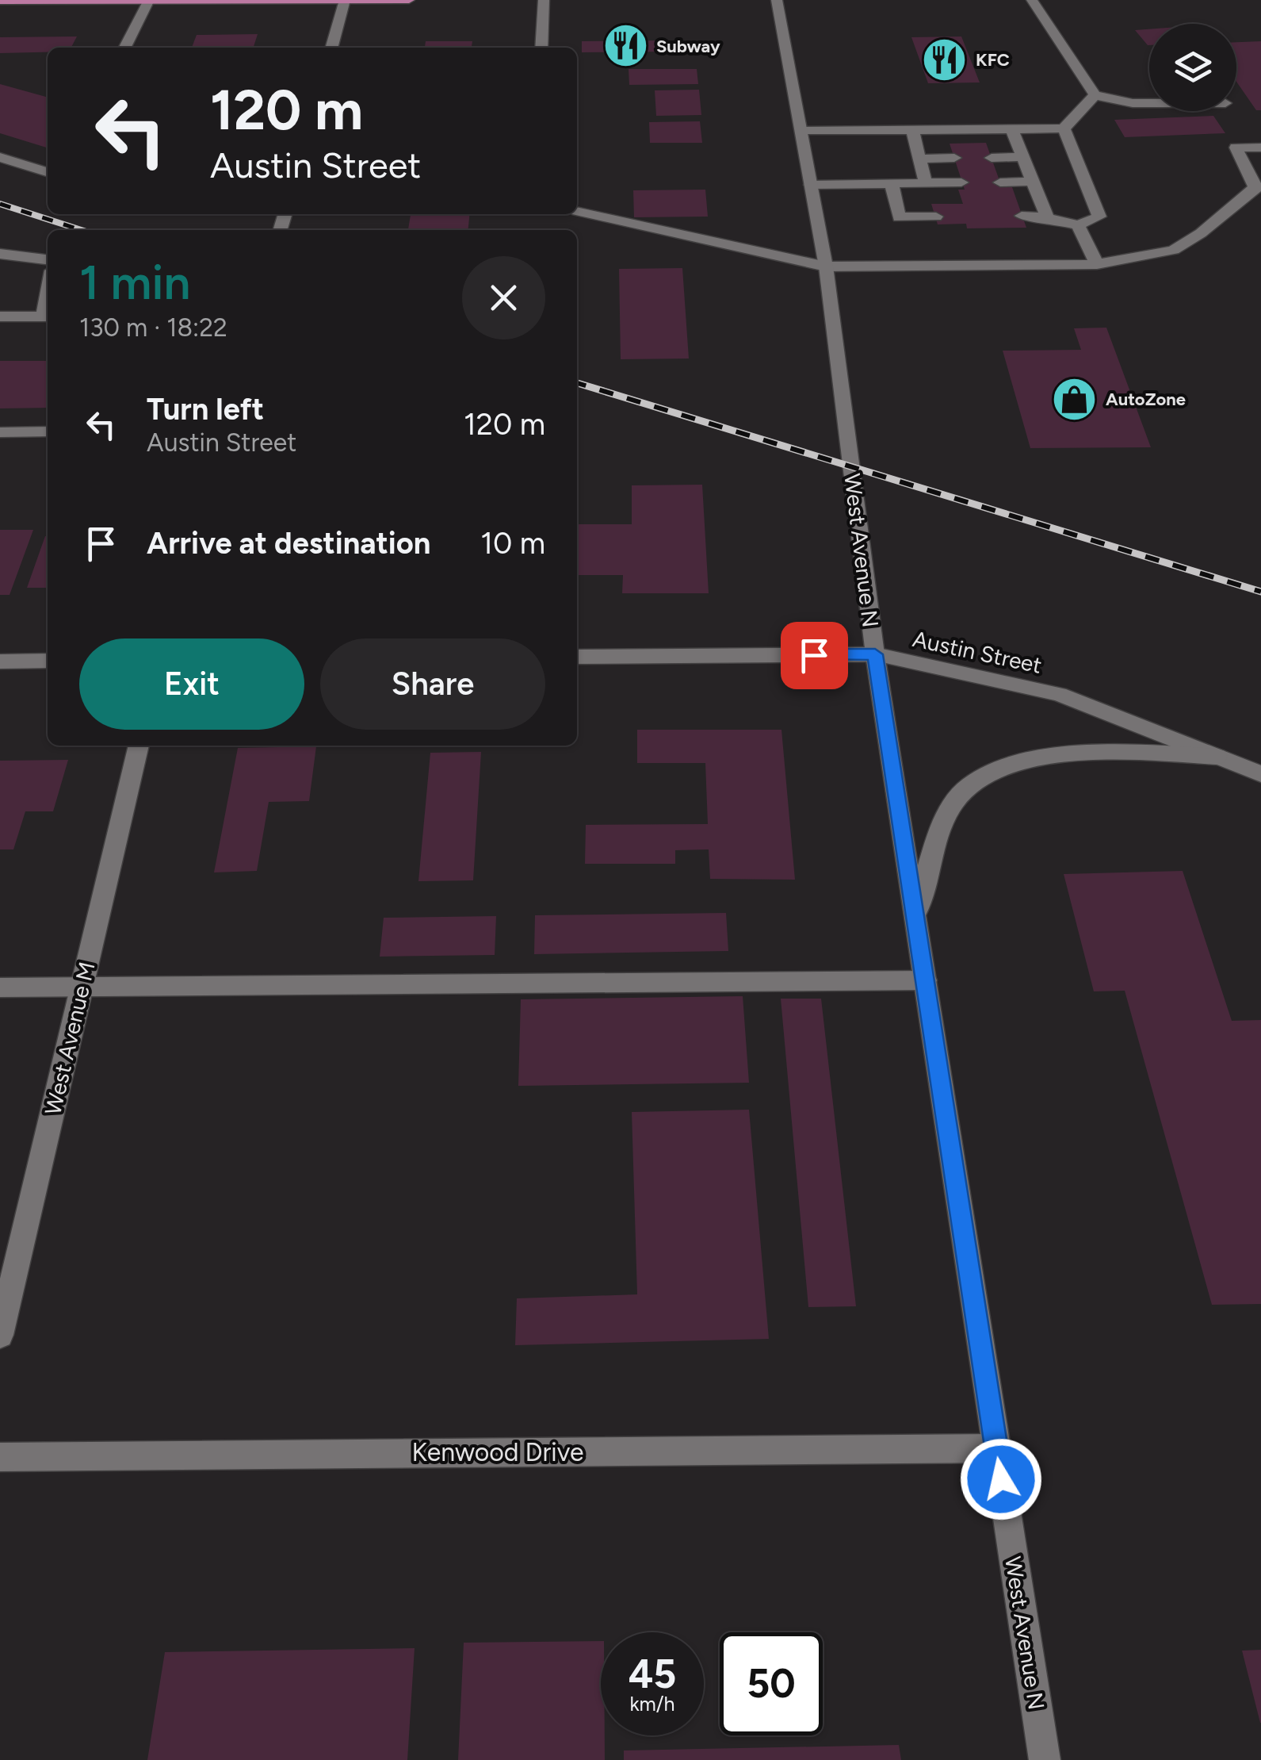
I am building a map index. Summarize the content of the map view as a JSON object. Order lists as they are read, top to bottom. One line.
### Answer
{"streets":{"main road":["West Avenue N","Austin Street","West Avenue M","Kenwood Drive"]},"crossings":[["West Avenue N","Austin Street"],["West Avenue N","Kenwood Drive"]],"places":{"restaurant":["Subway","KFC"],"shop":["AutoZone"]},"page":{"turn":["120 m","Austin Street"],"heading":["1 min","130 m · 18:22"],"list":[{"name":"Turn left","note":"Austin Street","value":"120 m"},{"name":"Arrive at destination","value":"10 m"}],"buttons":["Exit","Share"],"speed":"45 km/h","limit":"50"}}
